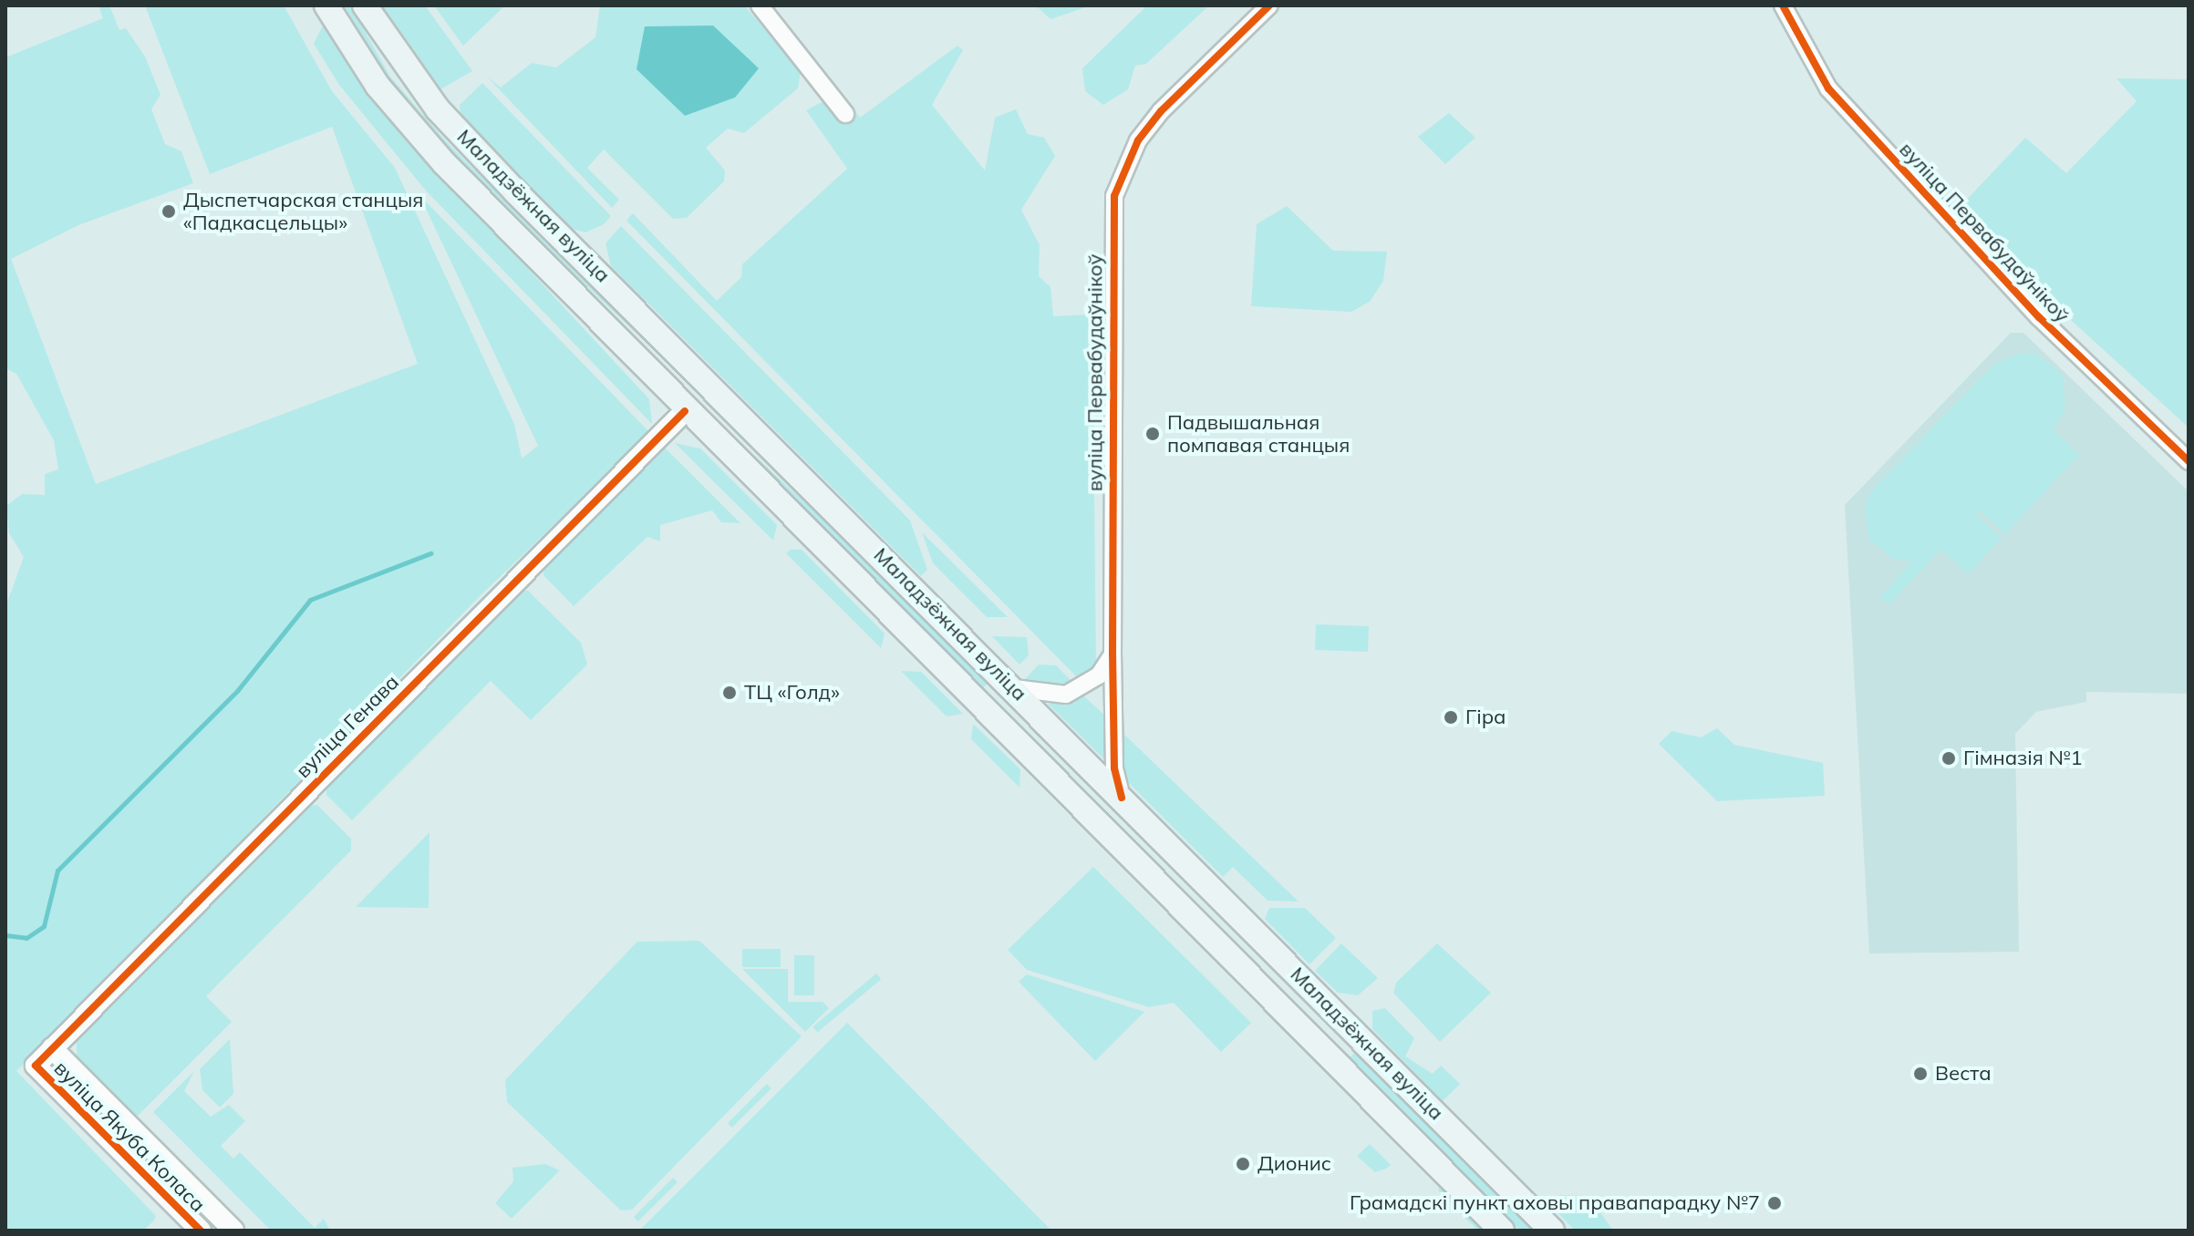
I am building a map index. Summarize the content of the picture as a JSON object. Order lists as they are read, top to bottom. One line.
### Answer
{"streets":{"main road":["Маладзёжная вуліца","вуліца Генава"],"street":["вуліца Первабудаўнікоў","вуліца Якуба Коласа"]},"crossings":[["Маладзёжная вуліца","вуліца Первабудаўнікоў"],["Маладзёжная вуліца","вуліца Генава"],["вуліца Генава","вуліца Якуба Коласа"]],"places":["Дыспетчарская станцыя «Падкасцельцы»","Падвышальная помпавая станцыя","ТЦ «Голд»","Гіра","Гімназія №1","Веста","Дионис","Грамадскі пункт аховы правапарадку №7"]}
